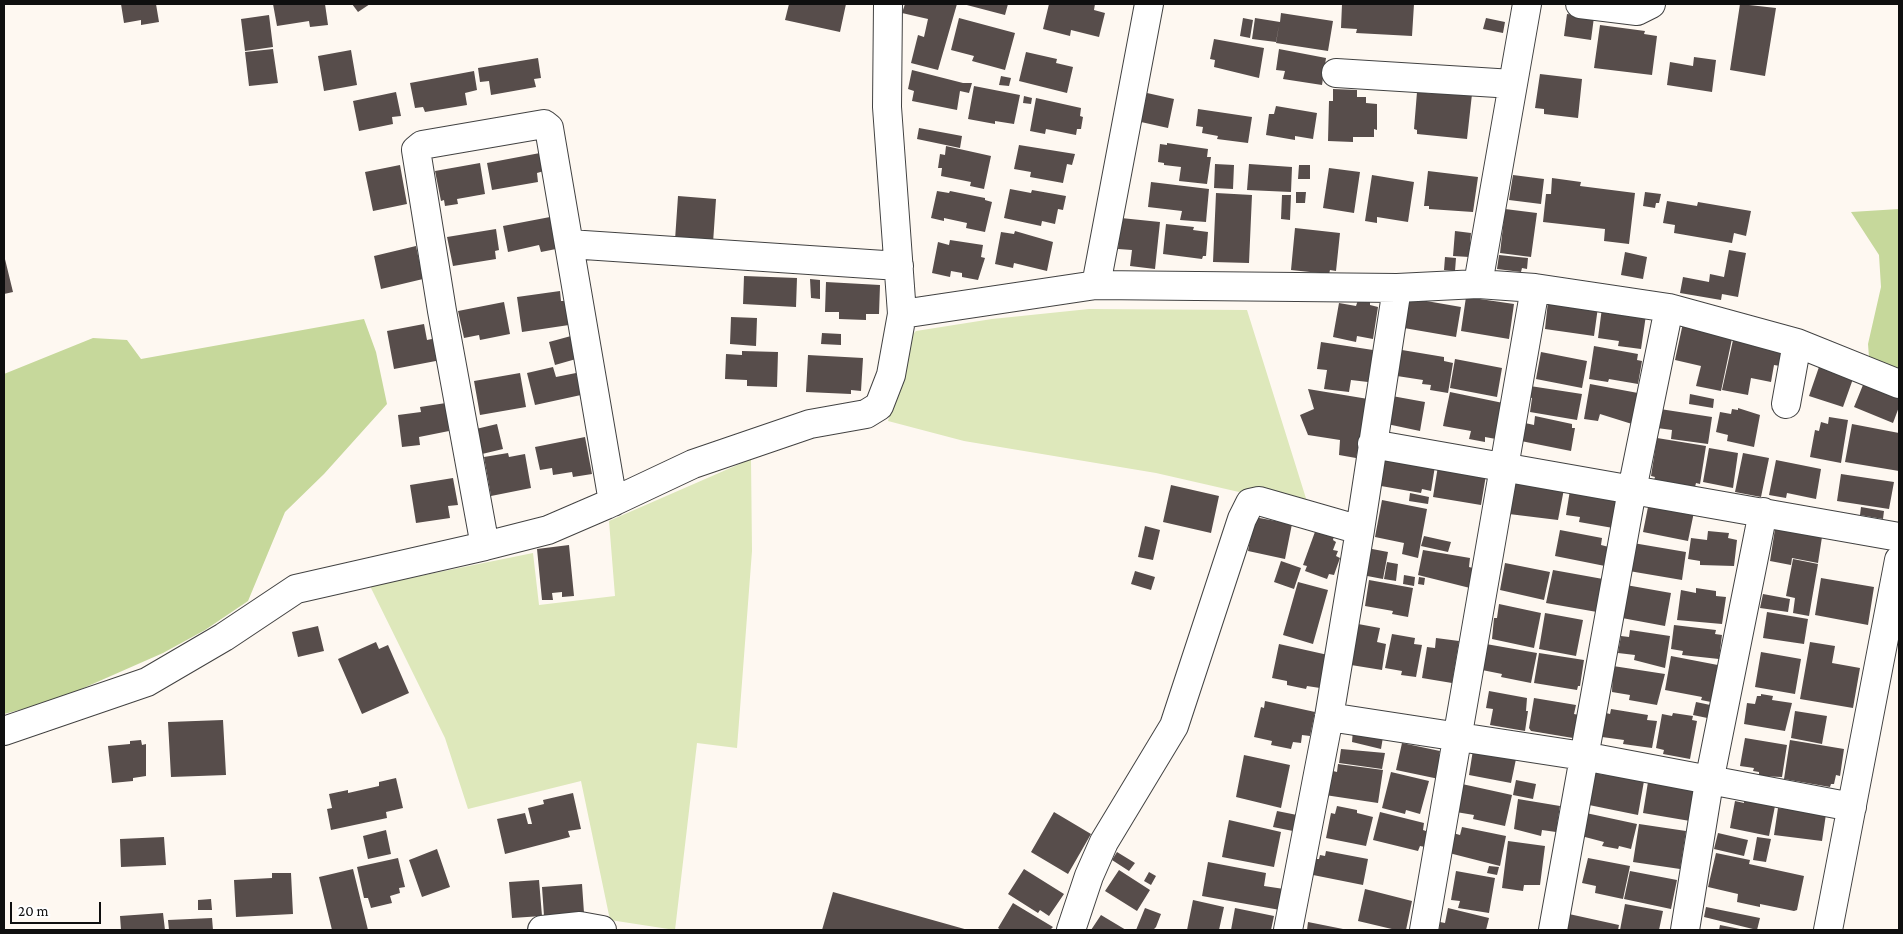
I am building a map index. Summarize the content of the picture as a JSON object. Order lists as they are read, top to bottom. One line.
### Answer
{"scale_bar":"20 m"}
